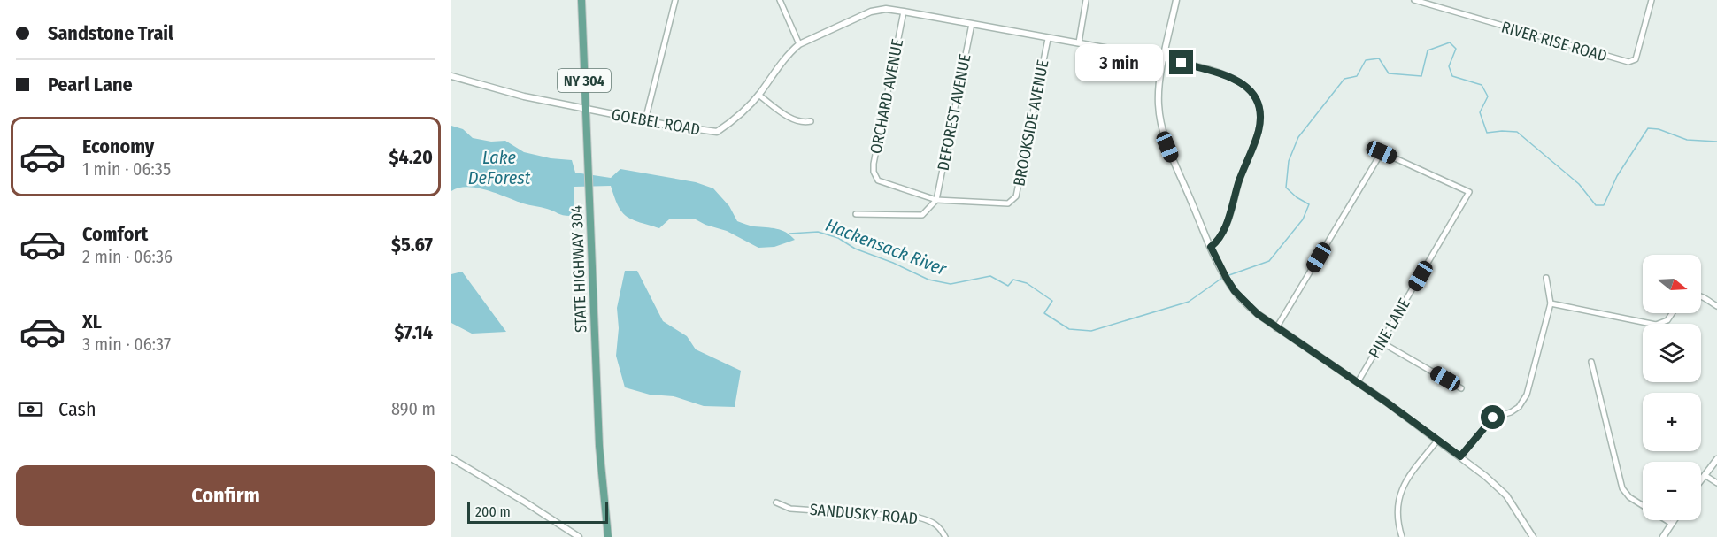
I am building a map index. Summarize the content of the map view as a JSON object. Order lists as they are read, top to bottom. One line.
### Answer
{"streets":{"main road":["NY 304","STATE HIGHWAY 304"],"street":["RIVER RISE ROAD","ORCHARD AVENUE","DEFOREST AVENUE","GOEBEL ROAD","BROOKSIDE AVENUE","PINE LANE","SANDUSKY ROAD"]},"crossings":[["ORCHARD AVENUE","DEFOREST AVENUE"],["ORCHARD AVENUE","GOEBEL ROAD"],["ORCHARD AVENUE","BROOKSIDE AVENUE"],["DEFOREST AVENUE","GOEBEL ROAD"],["DEFOREST AVENUE","BROOKSIDE AVENUE"],["GOEBEL ROAD","BROOKSIDE AVENUE"],["GOEBEL ROAD","STATE HIGHWAY 304"]],"water":["Lake DeForest","Hackensack River"],"scale_bar":"200 m","north":"right","page":{"banner":["Sandstone Trail","Pearl Lane"],"bubble":"3 min","list":[{"name":"Economy","note":"1 min · 06:35","value":"$4.20"},{"name":"Comfort","note":"2 min · 06:36","value":"$5.67"},{"name":"XL","note":"3 min · 06:37","value":"$7.14"}],"map_buttons":["+","−"],"pay":["Cash","890 m"],"buttons":"Confirm","scale":"200 m"}}
